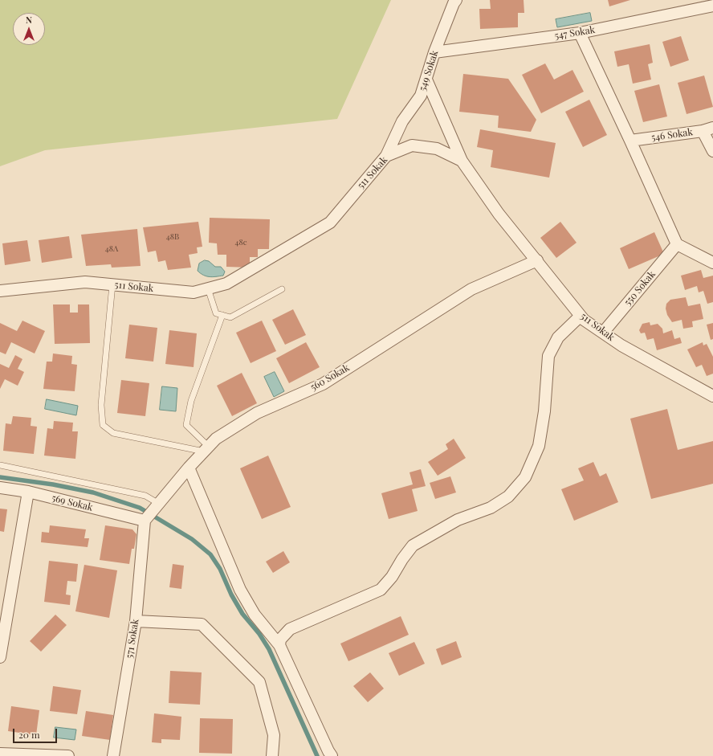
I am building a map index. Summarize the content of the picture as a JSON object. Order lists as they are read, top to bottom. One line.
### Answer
{"streets":{"street":["547 Sokak","549 Sokak","546 Sokak","511 Sokak","550 Sokak","560 Sokak","569 Sokak","571 Sokak"]},"crossings":[["547 Sokak","549 Sokak"],["549 Sokak","511 Sokak"],["511 Sokak","550 Sokak"],["511 Sokak","560 Sokak"],["560 Sokak","569 Sokak"],["560 Sokak","571 Sokak"],["569 Sokak","571 Sokak"]],"house_numbers":["48B","48c","48A"],"scale_bar":"20 m","north":"top"}
